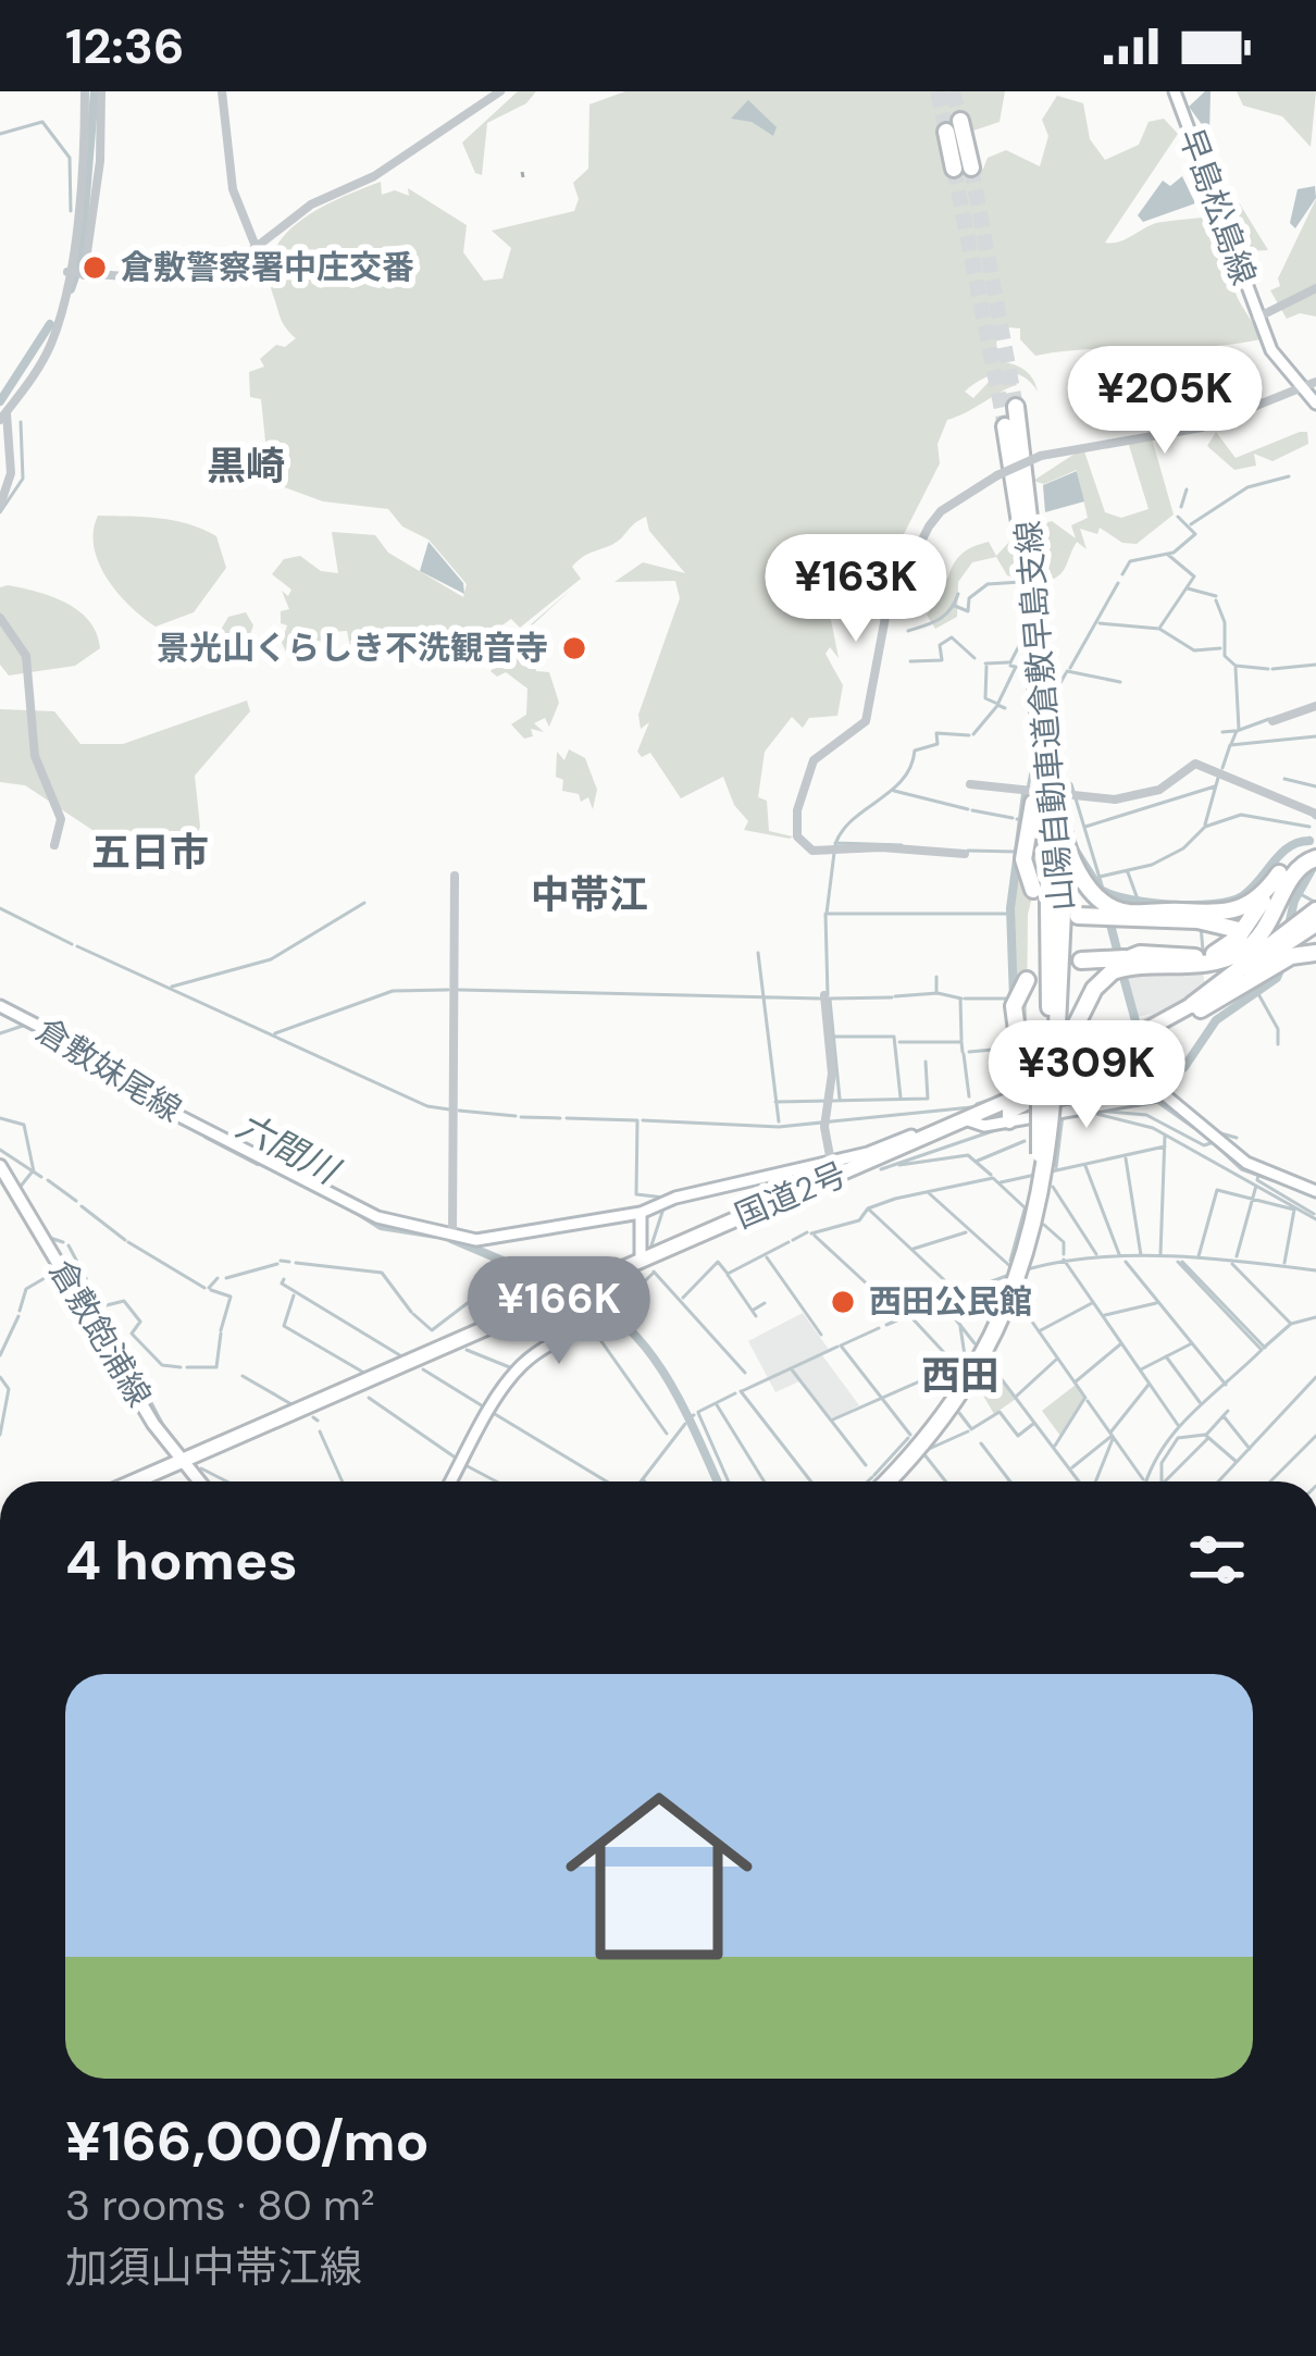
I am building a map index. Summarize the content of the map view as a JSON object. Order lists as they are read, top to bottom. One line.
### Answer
{"streets":{"highway":["山陽自動車道倉敷早島支線","国道2号"],"main road":["早島松島線","倉敷妹尾線","倉敷飽浦線"]},"crossings":[["倉敷妹尾線","国道2号"],["国道2号","倉敷飽浦線"]],"districts":["黒崎","五日市","中帯江","西田"],"water":["六間川"],"places":["倉敷警察署中庄交番","景光山くらしき不洗観音寺","西田公民館"],"page":{"status":"12:36","price":["¥205K","¥163K","¥309K","¥166K"],"heading":"4 homes","list":[{"name":"¥166,000/mo","note":"3 rooms · 80 m² · 加須山中帯江線"}]}}
